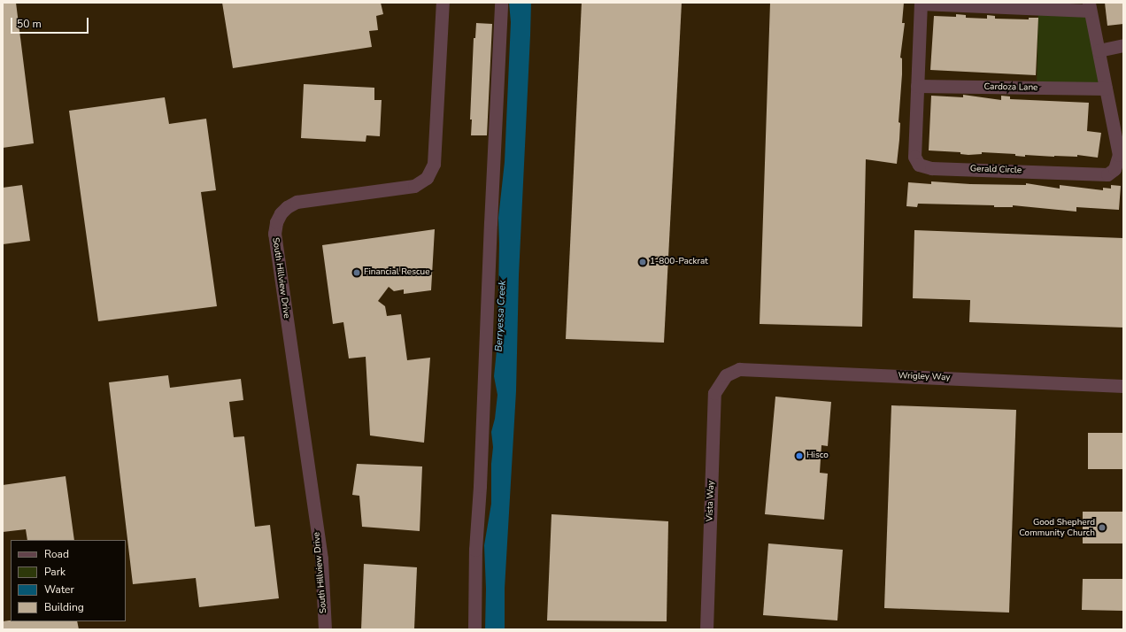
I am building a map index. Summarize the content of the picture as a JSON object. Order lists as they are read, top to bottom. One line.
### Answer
{"streets":{"street":["Cardoza Lane","Gerald Circle","South Hillview Drive","Wrigley Way","Vista Way"]},"crossings":[["Cardoza Lane","Gerald Circle"],["Wrigley Way","Vista Way"]],"water":["Berryessa Creek"],"places":["1-800-Packrat","Financial Rescue","Hisco","Good Shepherd Community Church"],"legend":["Road","Park","Water","Building"],"scale_bar":"50 m"}
